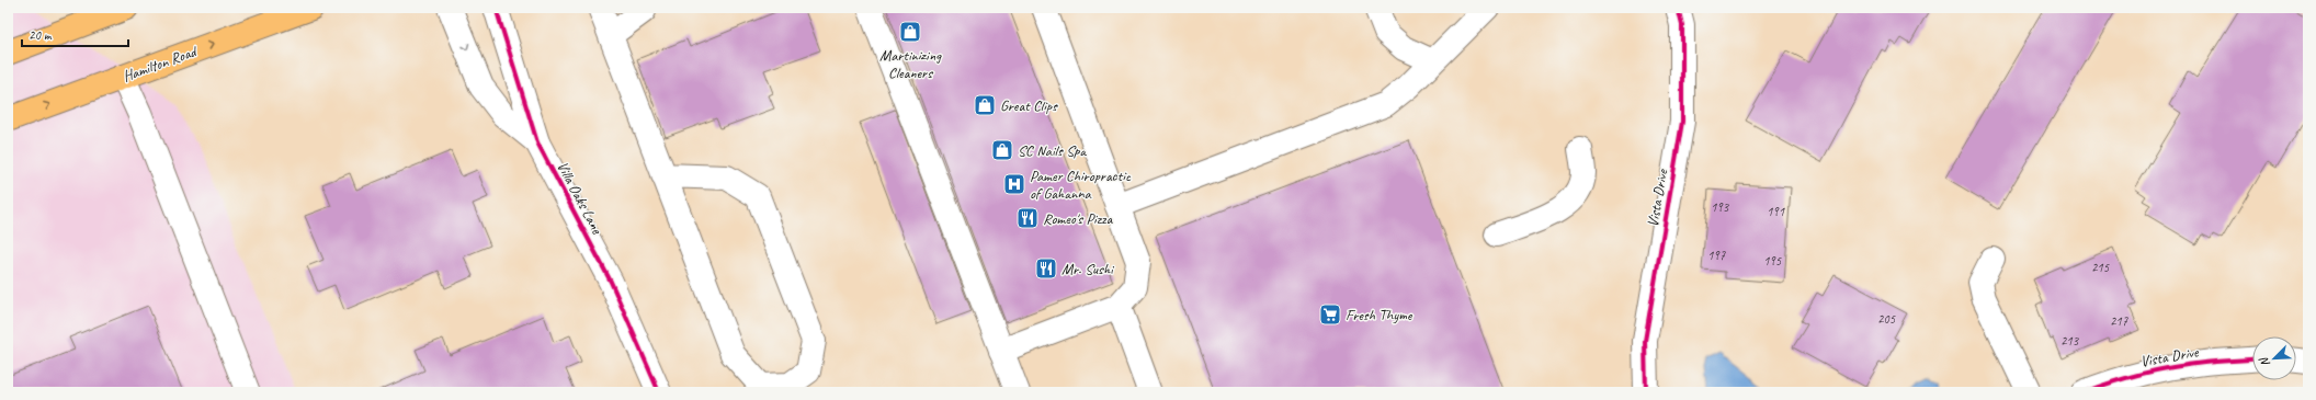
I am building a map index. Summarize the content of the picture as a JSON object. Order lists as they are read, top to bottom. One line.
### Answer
{"streets":{"main road":["Hamilton Road"],"street":["Villa Oaks Lane","Vista Drive"]},"places":{"shop":["Martinizing Cleaners","Great Clips","SC Nails Spa"],"hospital":["Pamer Chiropractic of Gahanna"],"restaurant":["Romeo's Pizza","Mr. Sushi"],"supermarket":["Fresh Thyme"]},"house_numbers":["193","191","197","195","215","205","217","213"],"scale_bar":"20 m","north":"bottom left"}
